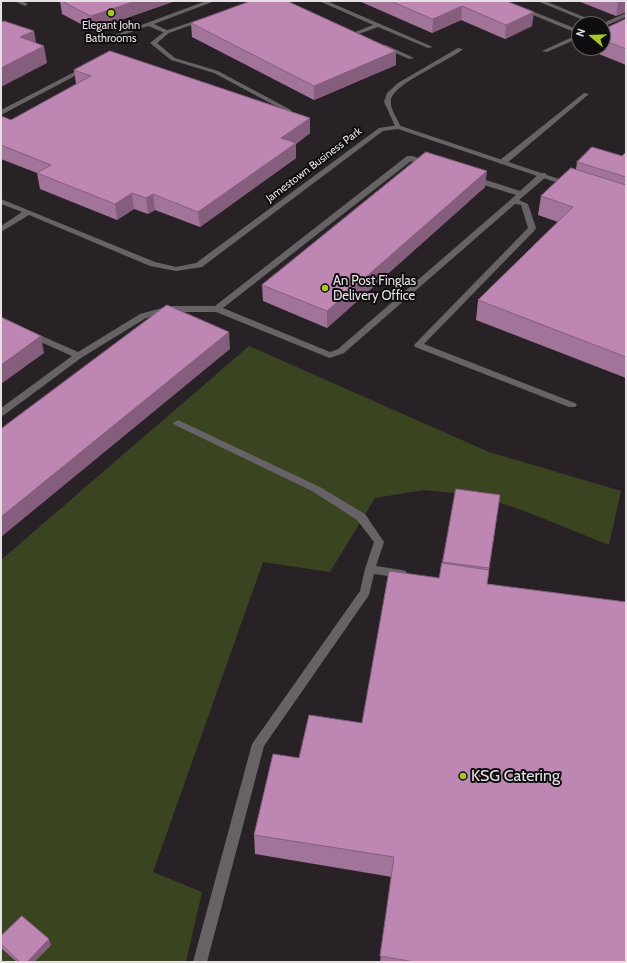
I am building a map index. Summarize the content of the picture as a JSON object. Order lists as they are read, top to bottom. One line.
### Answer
{"streets":{"street":["Jamestown Business Park"]},"places":["Elegant John Bathrooms","An Post Finglas Delivery Office","KSG Catering"],"north":"left"}
